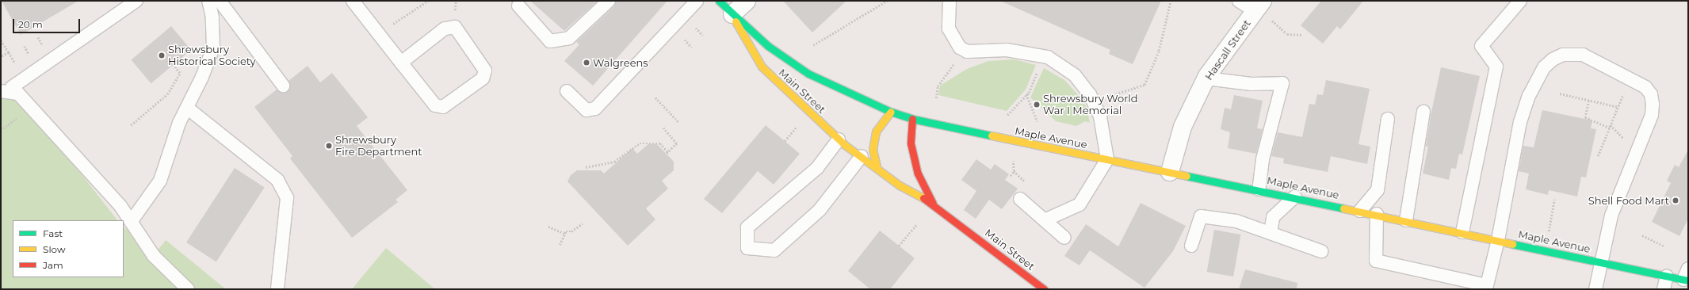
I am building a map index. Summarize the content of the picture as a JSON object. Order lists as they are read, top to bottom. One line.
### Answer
{"streets":{"main road":["Main Street","Maple Avenue"],"street":["Hascall Street"]},"crossings":[["Hascall Street","Maple Avenue"],["Main Street","Maple Avenue"]],"places":["Shrewsbury Historical Society","Walgreens","Shrewsbury World War I Memorial","Shrewsbury Fire Department","Shell Food Mart"],"legend":["Fast","Slow","Jam"],"scale_bar":"20 m"}
